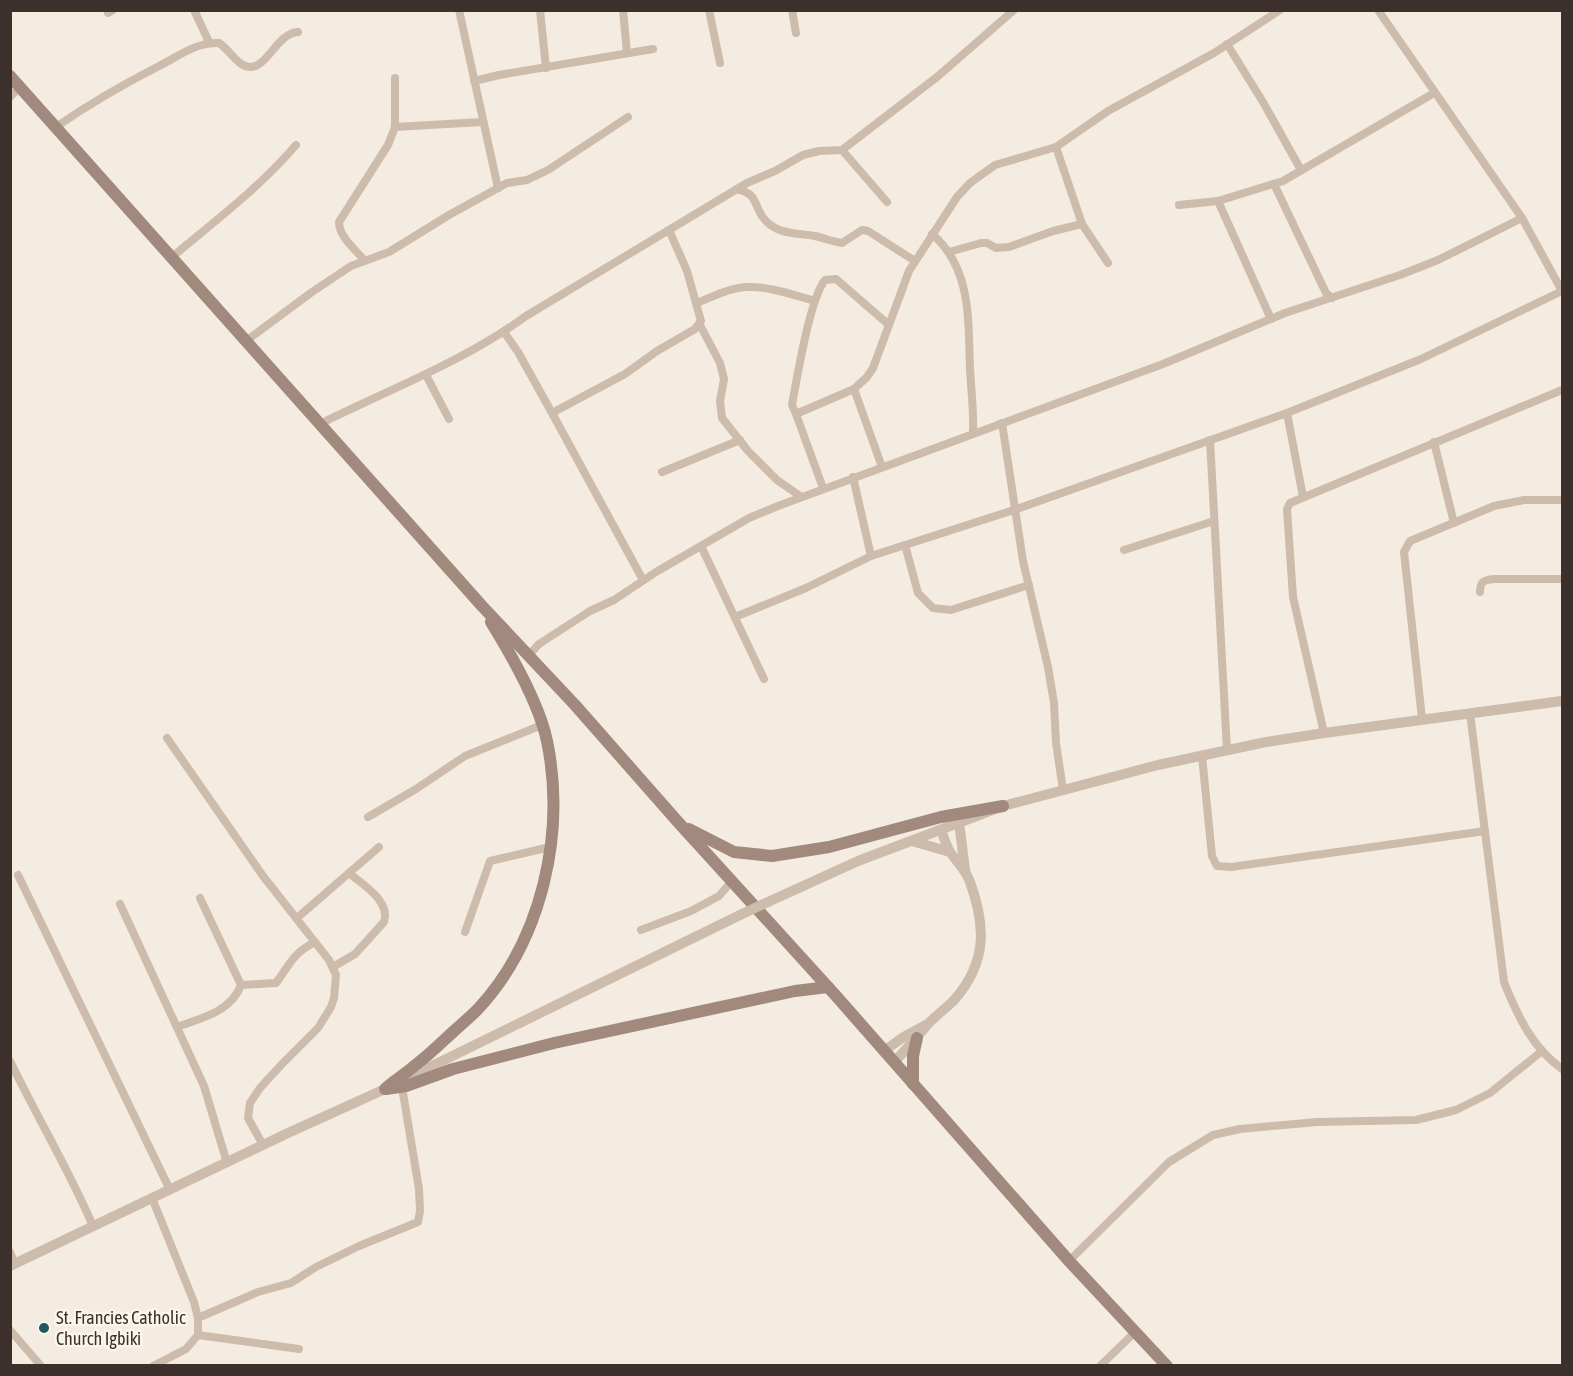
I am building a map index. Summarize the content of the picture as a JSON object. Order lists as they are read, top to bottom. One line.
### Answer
{"places":["St. Francies Catholic Church Igbiki"]}
